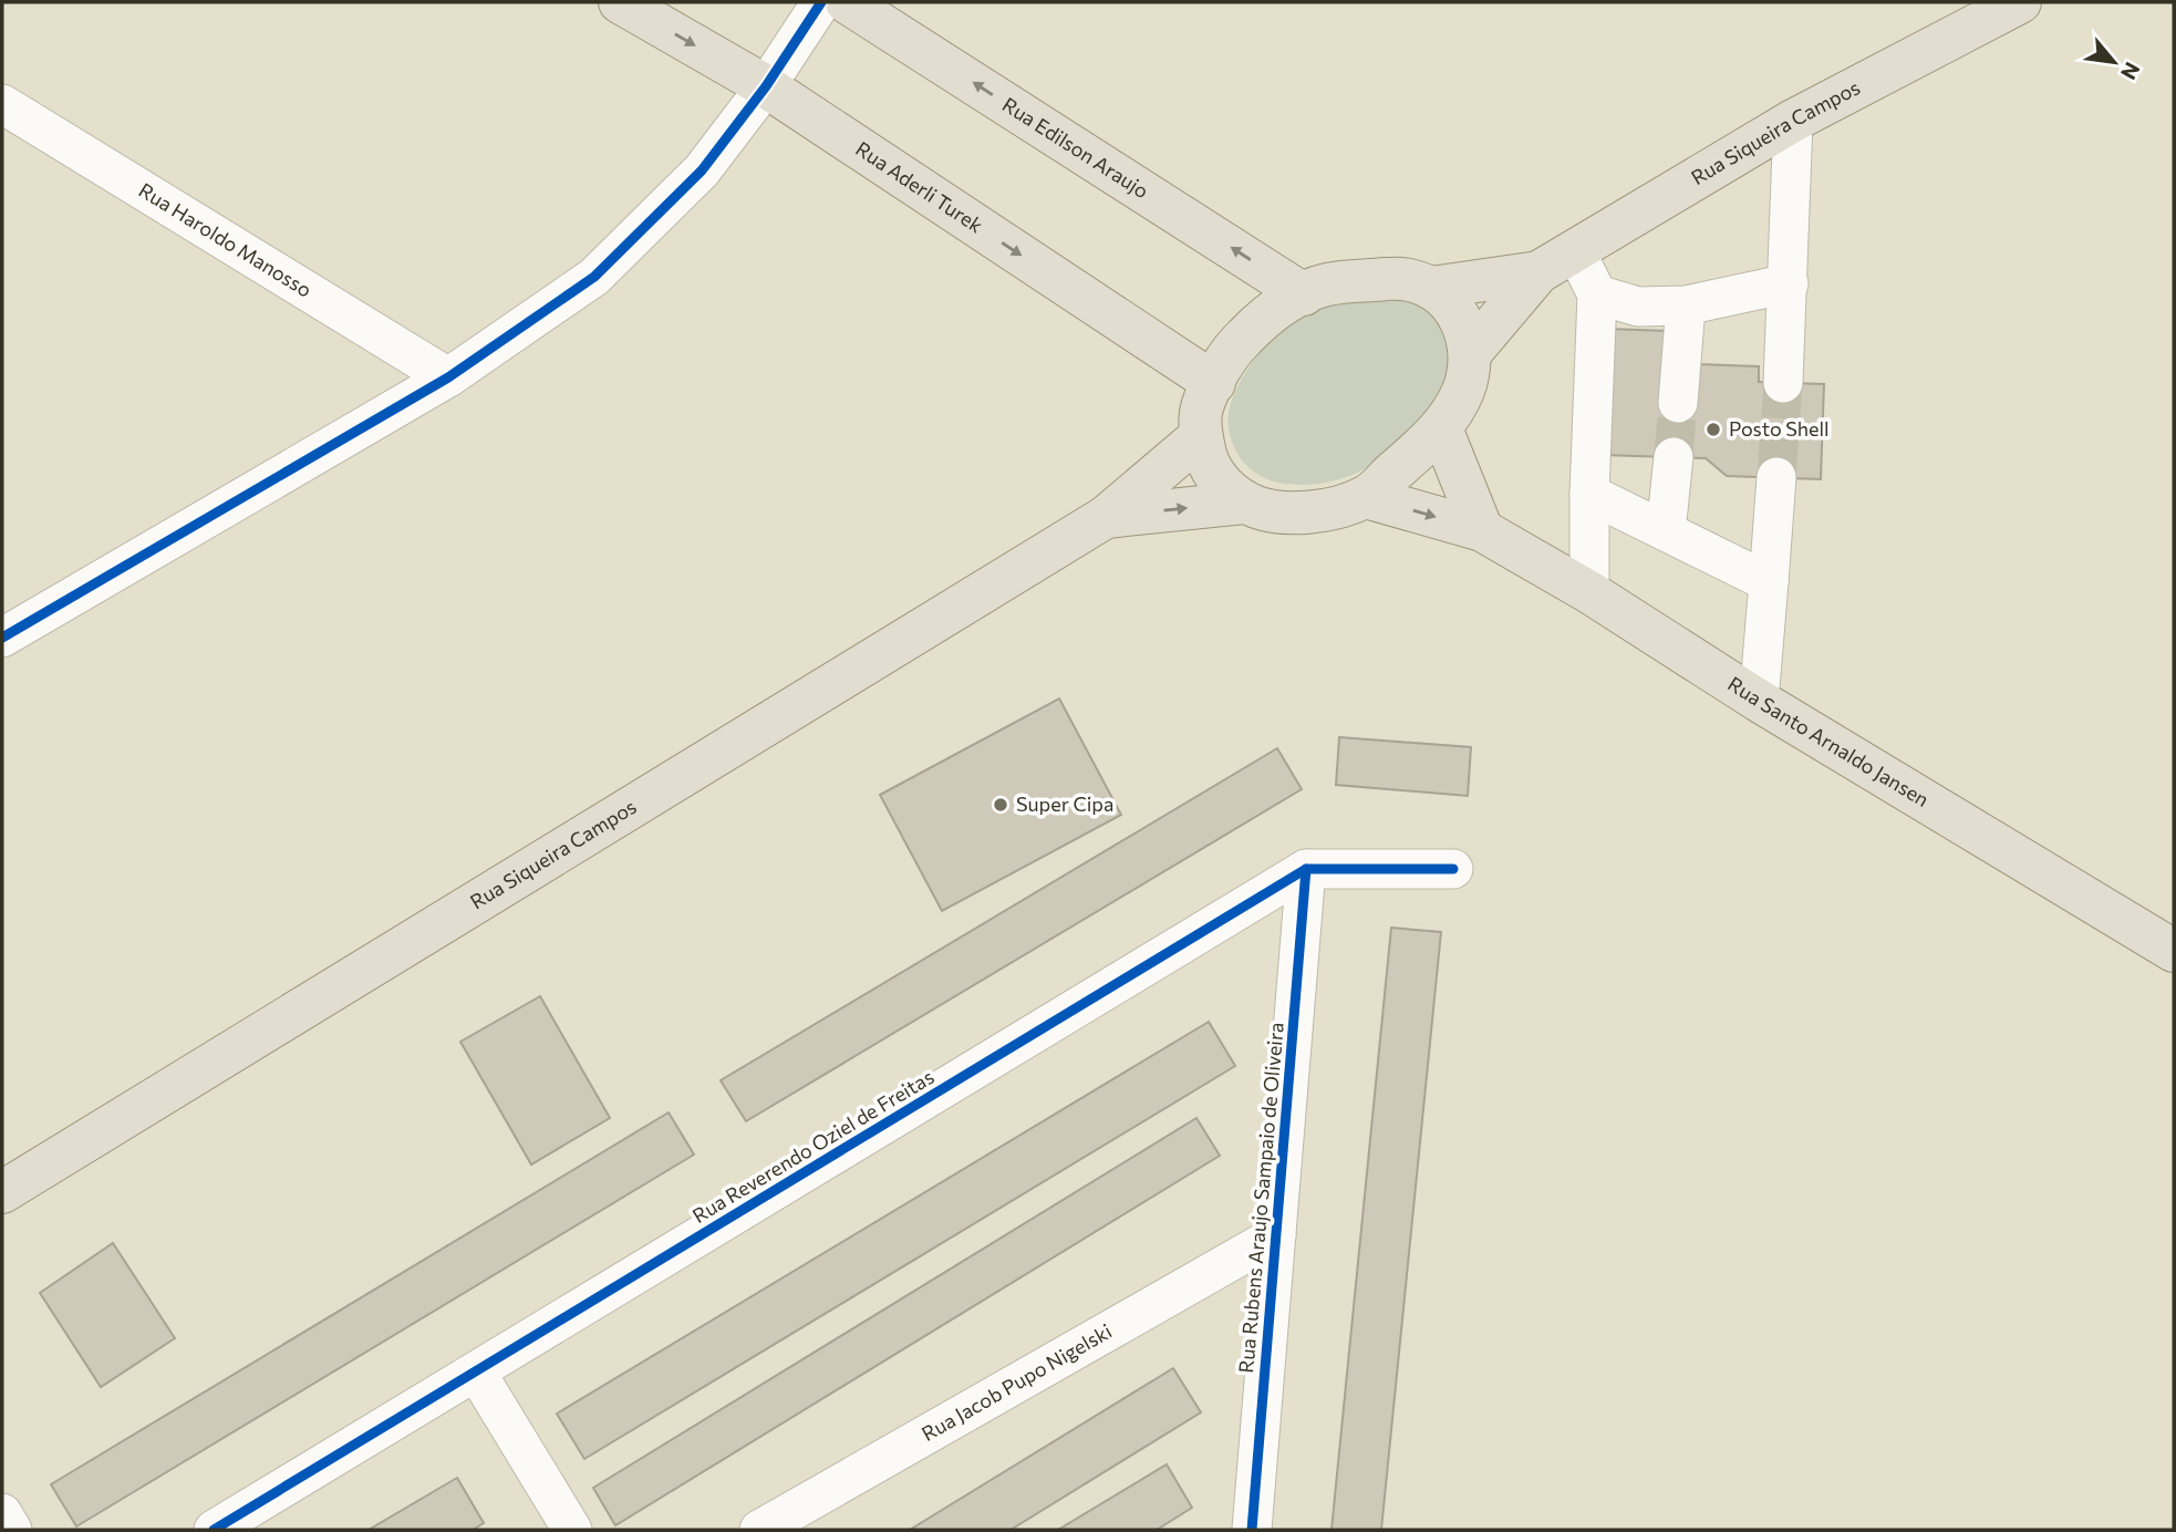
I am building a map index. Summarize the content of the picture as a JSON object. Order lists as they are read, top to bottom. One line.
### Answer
{"streets":{"main road":["Rua Siqueira Campos","Rua Edilson Araujo","Rua Aderli Turek","Rua Santo Arnaldo Jansen"],"street":["Rua Haroldo Manosso","Rua Reverendo Oziel de Freitas","Rua Rubens Araujo Sampaio de Oliveira","Rua Jacob Pupo Nigelski"]},"crossings":[["Rua Siqueira Campos","Rua Edilson Araujo"],["Rua Siqueira Campos","Rua Aderli Turek"],["Rua Siqueira Campos","Rua Santo Arnaldo Jansen"],["Rua Edilson Araujo","Rua Aderli Turek"],["Rua Edilson Araujo","Rua Santo Arnaldo Jansen"],["Rua Aderli Turek","Rua Santo Arnaldo Jansen"],["Rua Reverendo Oziel de Freitas","Rua Rubens Araujo Sampaio de Oliveira"],["Rua Rubens Araujo Sampaio de Oliveira","Rua Jacob Pupo Nigelski"]],"one_way":["Rua Edilson Araujo","Rua Aderli Turek"],"places":["Posto Shell","Super Cipa"],"north":"bottom right"}
